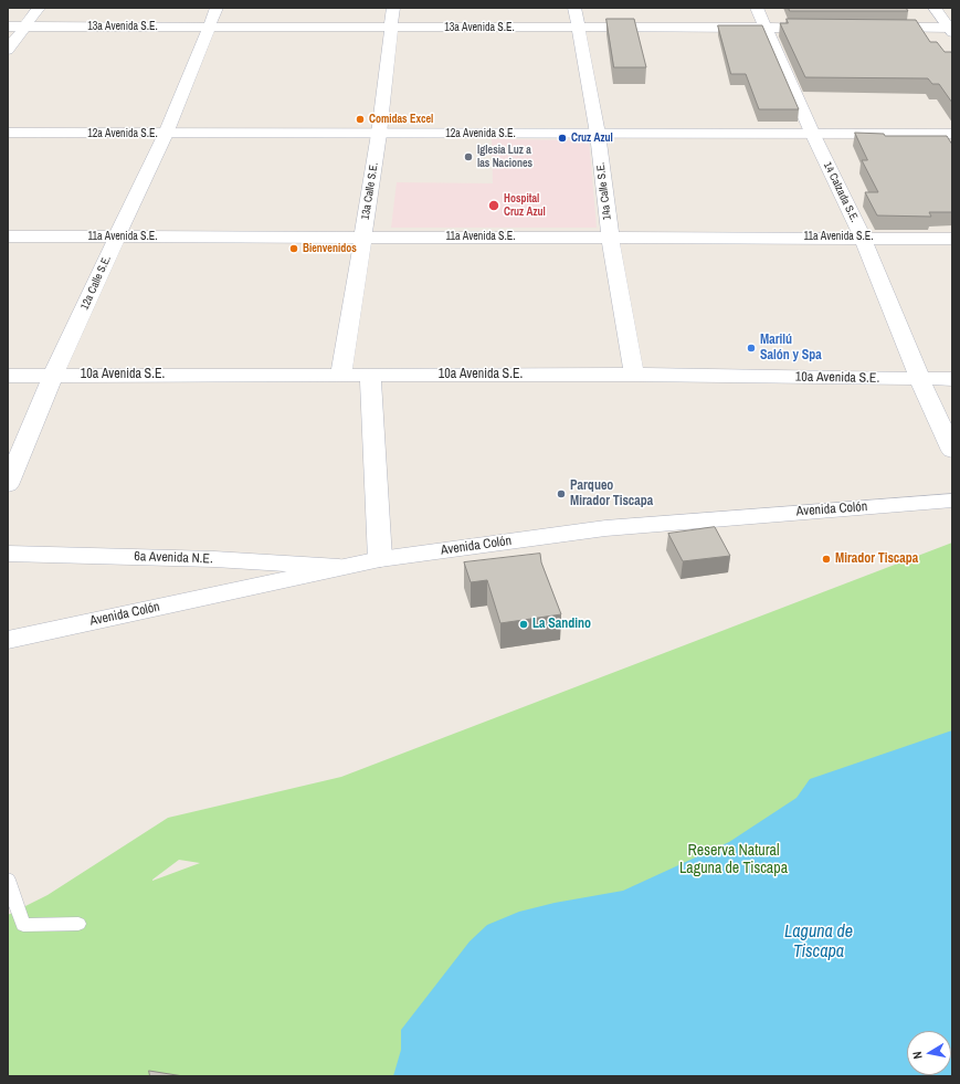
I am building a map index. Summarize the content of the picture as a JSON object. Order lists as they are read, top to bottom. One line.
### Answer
{"streets":{"street":["13a Avenida S.E.","12a Avenida S.E.","13a Calle S.E.","14a Calle S.E.","14 Calzada S.E.","11a Avenida S.E.","12a Calle S.E.","10a Avenida S.E.","Avenida Colón","6a Avenida N.E."]},"crossings":[["13a Avenida S.E.","13a Calle S.E."],["13a Avenida S.E.","14a Calle S.E."],["13a Avenida S.E.","14 Calzada S.E."],["13a Avenida S.E.","12a Calle S.E."],["12a Avenida S.E.","13a Calle S.E."],["12a Avenida S.E.","14a Calle S.E."],["12a Avenida S.E.","14 Calzada S.E."],["12a Avenida S.E.","12a Calle S.E."],["13a Calle S.E.","11a Avenida S.E."],["13a Calle S.E.","10a Avenida S.E."],["14a Calle S.E.","11a Avenida S.E."],["14a Calle S.E.","10a Avenida S.E."],["14 Calzada S.E.","11a Avenida S.E."],["14 Calzada S.E.","10a Avenida S.E."],["11a Avenida S.E.","12a Calle S.E."],["12a Calle S.E.","10a Avenida S.E."],["Avenida Colón","6a Avenida N.E."]],"water":["Laguna de Tiscapa"],"parks":["Reserva Natural Laguna de Tiscapa"],"places":["Comidas Excel","Cruz Azul","Iglesia Luz a las Naciones","Hospital Cruz Azul","Bienvenidos","Marilú Salón y Spa","Parqueo Mirador Tiscapa","Mirador Tiscapa","La Sandino"],"north":"left"}
